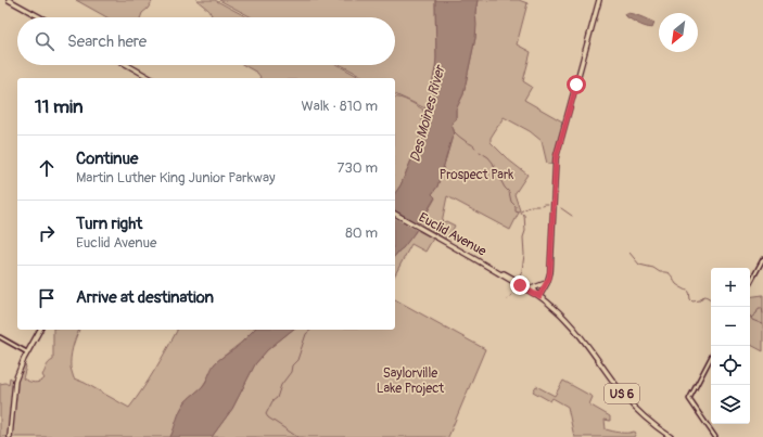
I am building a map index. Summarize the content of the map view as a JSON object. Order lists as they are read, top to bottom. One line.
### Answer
{"streets":{"main road":["Euclid Avenue","US 6"]},"crossings":[["Euclid Avenue","US 6"]],"water":["Des Moines River"],"parks":["Prospect Park","Saylorville Lake Project"],"north":"bottom left","page":{"search":"Search here","heading":["11 min","Walk · 810 m"],"list":[["Continue","Martin Luther King Junior Parkway","730 m"],["Turn right","Euclid Avenue","80 m"],"Arrive at destination"],"map_buttons":["+","−"]}}
